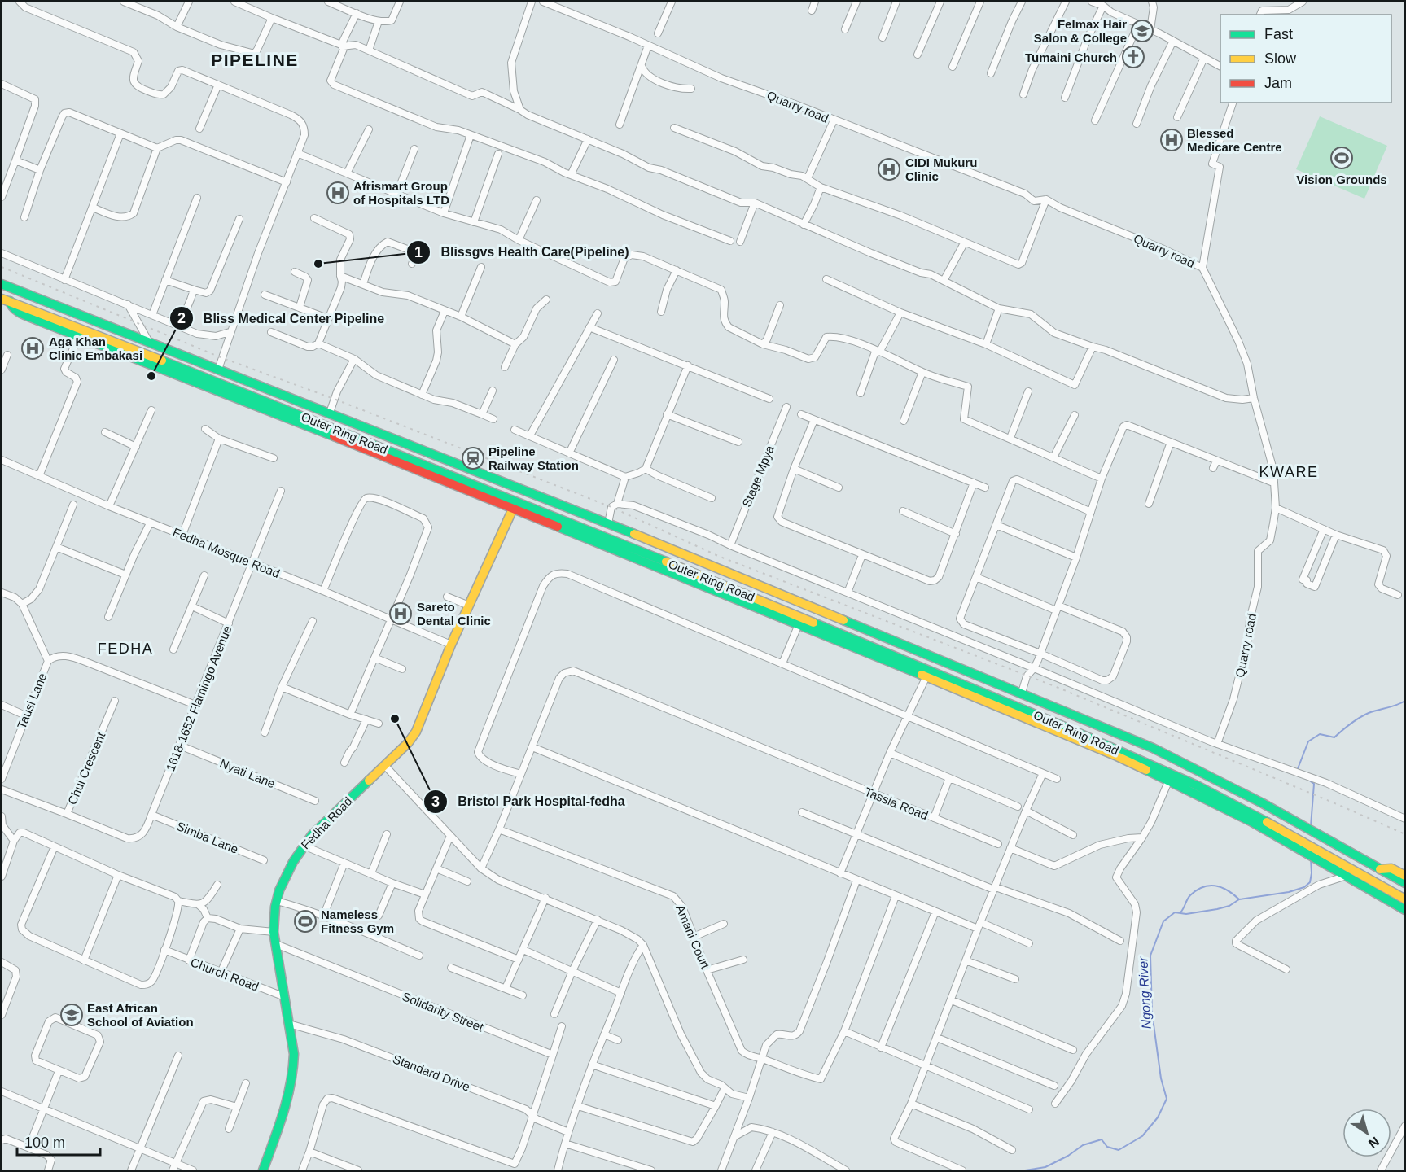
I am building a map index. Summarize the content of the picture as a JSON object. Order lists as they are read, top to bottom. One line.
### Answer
{"streets":{"main road":["Outer Ring Road","Fedha Road"],"street":["Quarry road","Stage Mpya","Fedha Mosque Road","1618-1652 Flamingo Avenue","Tausi Lane","Chui Crescent","Nyati Lane","Tassia Road","Simba Lane","Amani Court","Church Road","Solidarity Street","Standard Drive"]},"crossings":[["Fedha Mosque Road","1618-1652 Flamingo Avenue"],["Fedha Mosque Road","Fedha Road"],["1618-1652 Flamingo Avenue","Tausi Lane"],["1618-1652 Flamingo Avenue","Chui Crescent"],["1618-1652 Flamingo Avenue","Nyati Lane"],["1618-1652 Flamingo Avenue","Simba Lane"],["Fedha Road","Church Road"],["Fedha Road","Solidarity Street"],["Fedha Road","Standard Drive"]],"districts":["PIPELINE","KWARE","FEDHA"],"water":["Ngong River"],"places":{"school or university":["Felmax Hair Salon & College","East African School of Aviation"],"church":["Tumaini Church"],"hospital":["Blessed Medicare Centre","CIDI Mukuru Clinic","Afrismart Group of Hospitals LTD","Aga Khan Clinic Embakasi","Sareto Dental Clinic"],"sports":["Vision Grounds","Nameless Fitness Gym"],"other":["Blissgvs Health Care(Pipeline)","Bliss Medical Center Pipeline","Bristol Park Hospital-fedha"],"station":["Pipeline Railway Station"]},"legend":["Fast","Slow","Jam"],"scale_bar":"100 m","north":"bottom right"}
